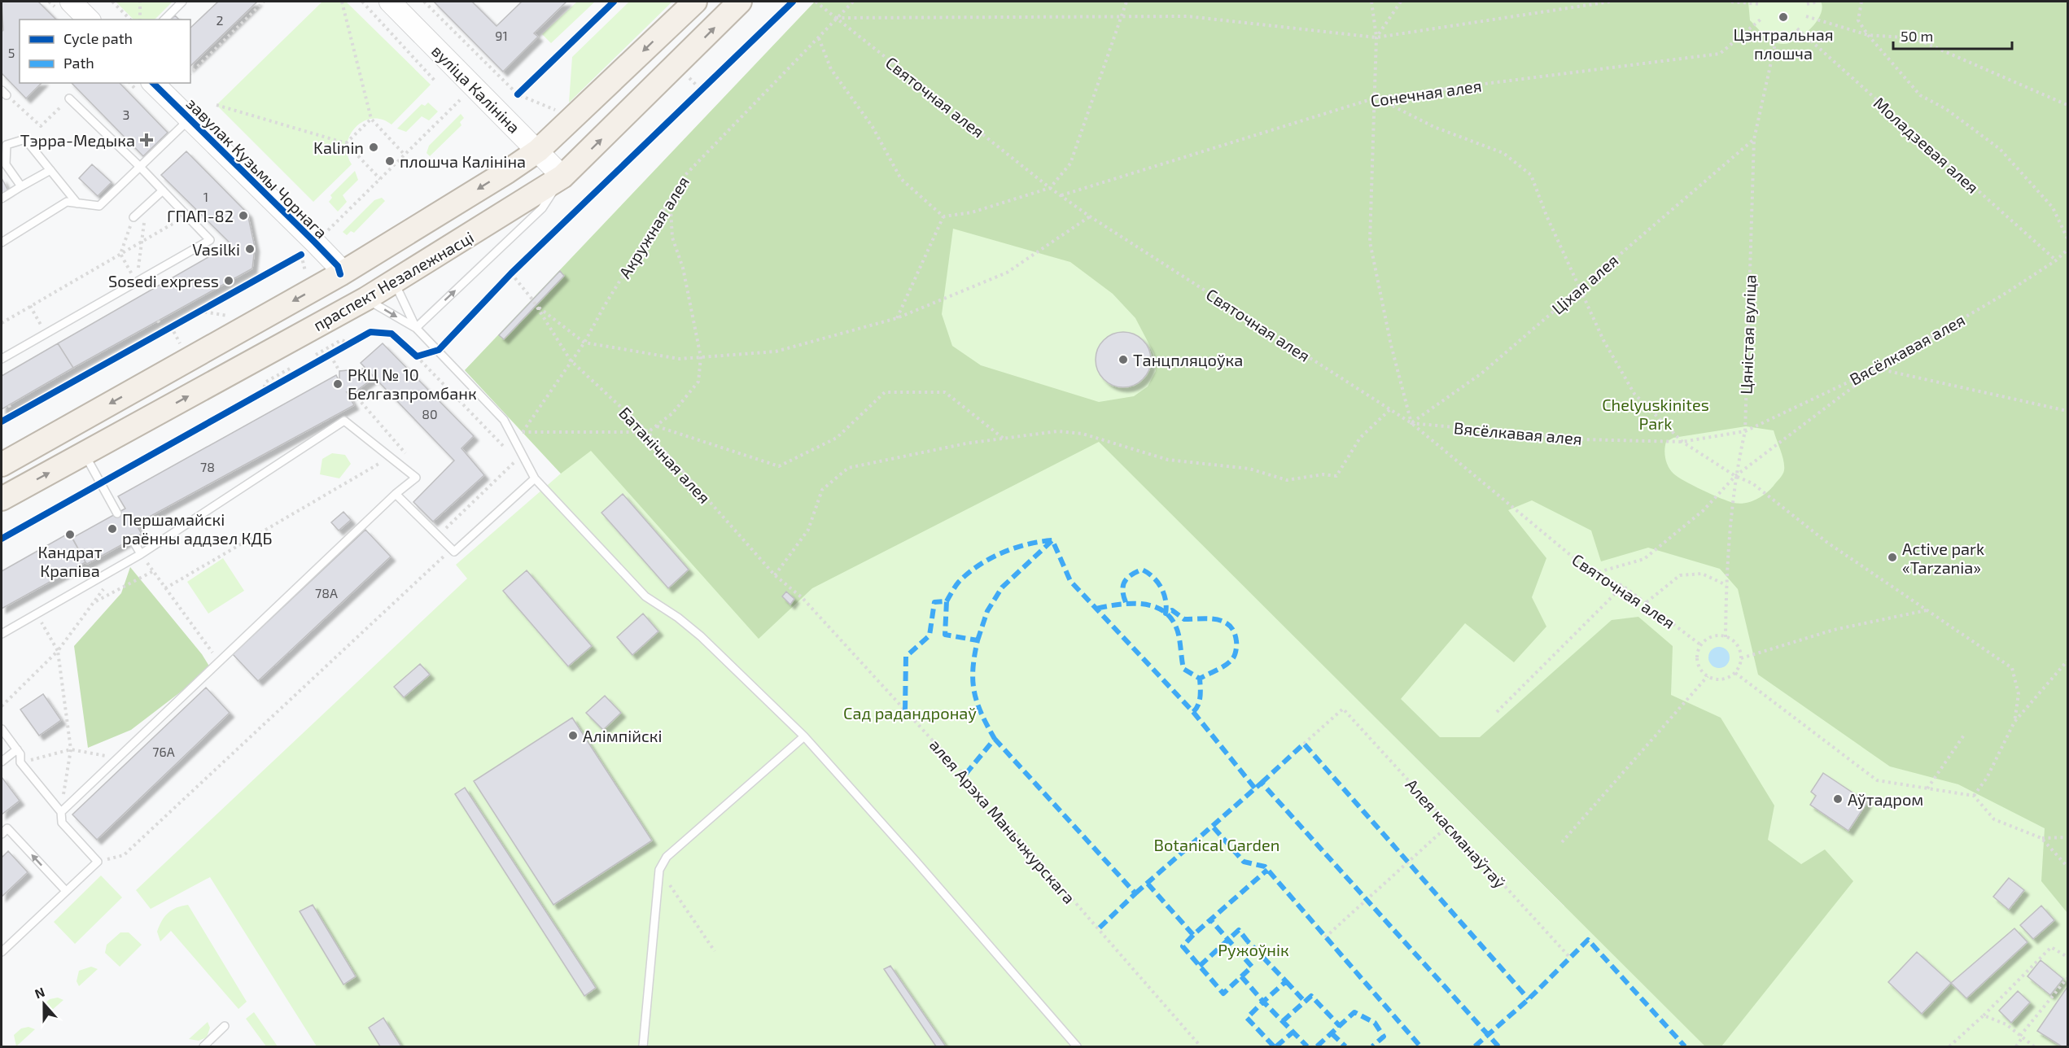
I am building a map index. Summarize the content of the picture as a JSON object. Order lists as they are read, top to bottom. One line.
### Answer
{"streets":{"main road":["праспект Незалежнасці"],"street":["вуліца Калініна","завулак Кузьмы Чорнага"],"path":["Сонечная алея","Святочная алея","Моладзевая алея","Акружная алея","Ціхая алея","Цяністая вуліца","Вясёлкавая алея","Батанічная алея","алея Арэха Маньчжурскага","Алея касманаўтаў"]},"crossings":[["вуліца Калініна","праспект Незалежнасці"],["Сонечная алея","Святочная алея"],["Святочная алея","Акружная алея"],["Святочная алея","Ціхая алея"],["Святочная алея","Цяністая вуліца"],["Святочная алея","Вясёлкавая алея"],["Моладзевая алея","Вясёлкавая алея"],["завулак Кузьмы Чорнага","праспект Незалежнасці"],["Акружная алея","Батанічная алея"],["Ціхая алея","Цяністая вуліца"],["Ціхая алея","Вясёлкавая алея"],["Цяністая вуліца","Вясёлкавая алея"],["Батанічная алея","алея Арэха Маньчжурскага"]],"parks":["Chelyuskinites Park","Сад радандронаў","Botanical Garden","Ружоўнік"],"places":{"other":["Цэнтральная плошча","Kalinin","плошча Калініна","ГПАП-82","Vasilki","Sosedi express","Танцпляцоўка","РКЦ № 10 Белгазпромбанк","Першамайскі раённы аддзел КДБ","Кандрат Крапіва","Active park «Tarzania»","Алімпійскі","Аўтадром"],"health":["Тэрра-Медыка"]},"house_numbers":["2","91","5","3","1","80","78","78А","76А"],"legend":["Cycle path","Path"],"scale_bar":"50 m","north":"top"}
